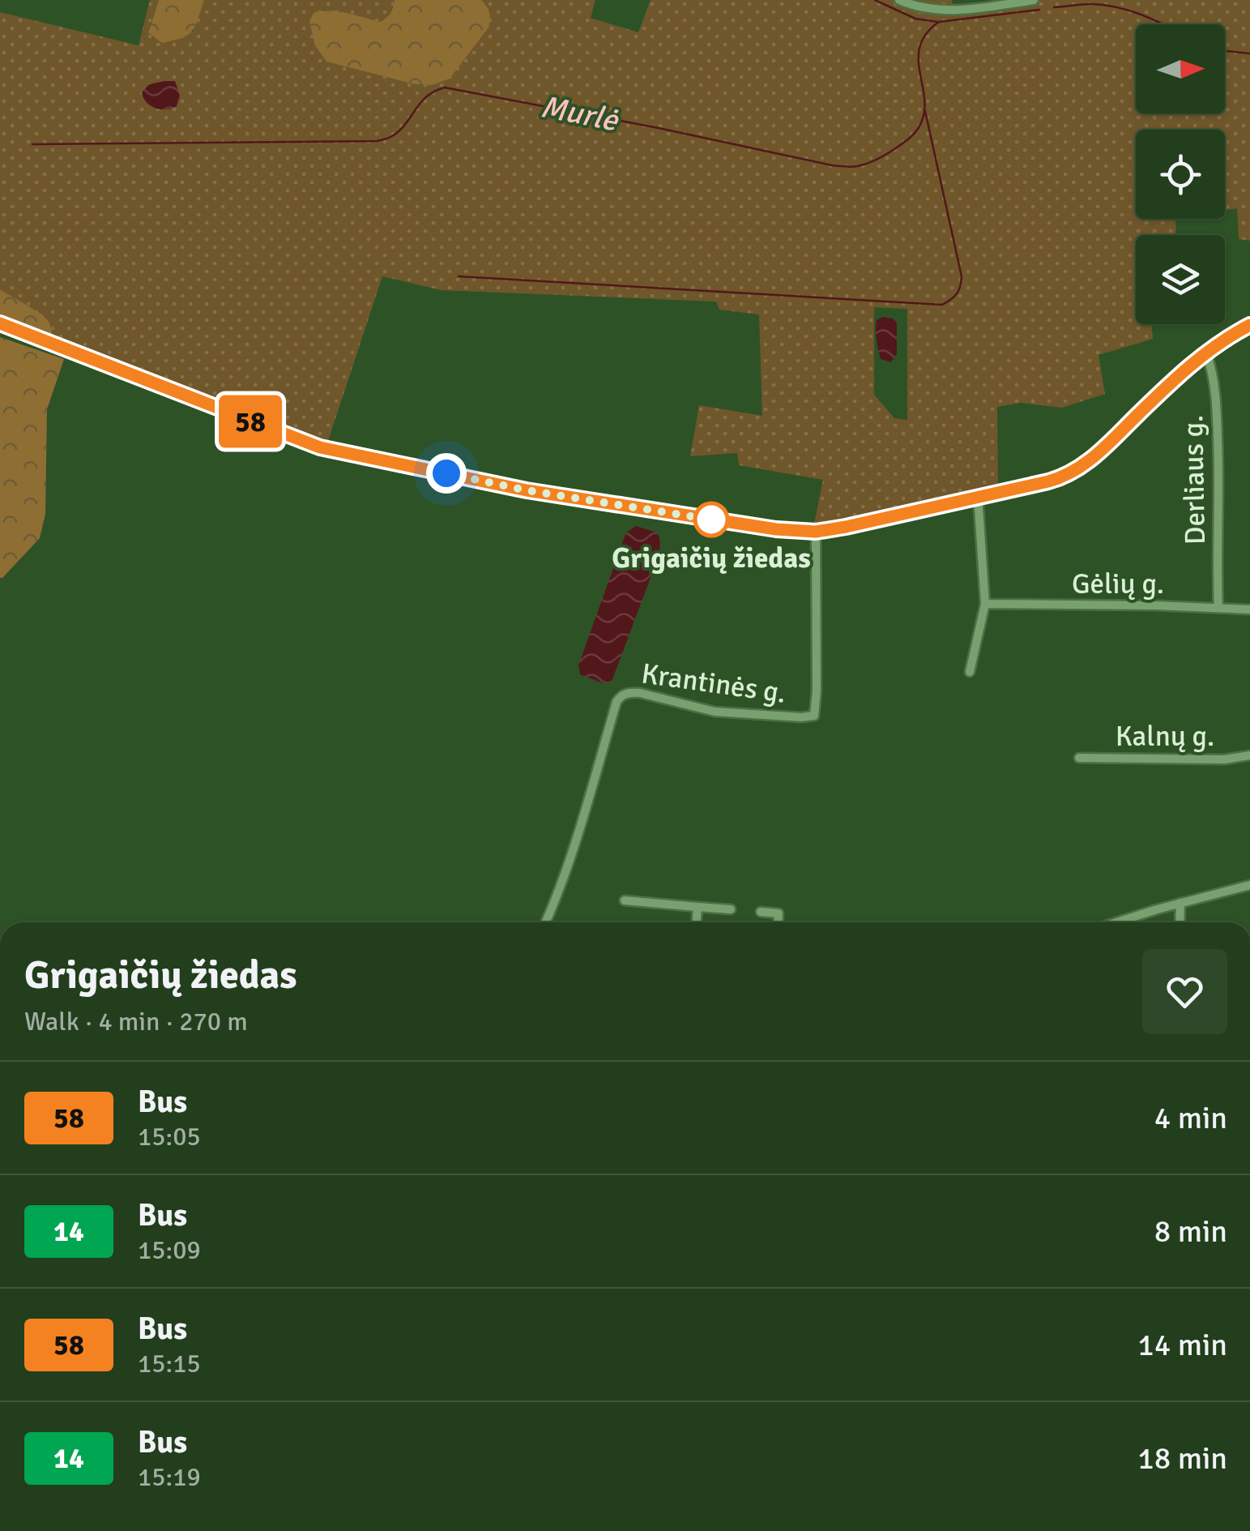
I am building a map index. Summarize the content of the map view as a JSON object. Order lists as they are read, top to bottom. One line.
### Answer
{"streets":{"street":["Derliaus g.","Gėlių g.","Krantinės g.","Kalnų g."]},"crossings":[["Derliaus g.","Gėlių g."]],"water":["Murlė"],"places":["Grigaičių žiedas"],"lines":["bus line 58"],"north":"right","page":{"on_map":"58","heading":["Grigaičių žiedas","Walk · 4 min · 270 m"],"list":[{"mark":"58","name":"Bus","note":"15:05","value":"4 min"},{"mark":"14","name":"Bus","note":"15:09","value":"8 min"},{"mark":"58","name":"Bus","note":"15:15","value":"14 min"},{"mark":"14","name":"Bus","note":"15:19","value":"18 min"}]}}
